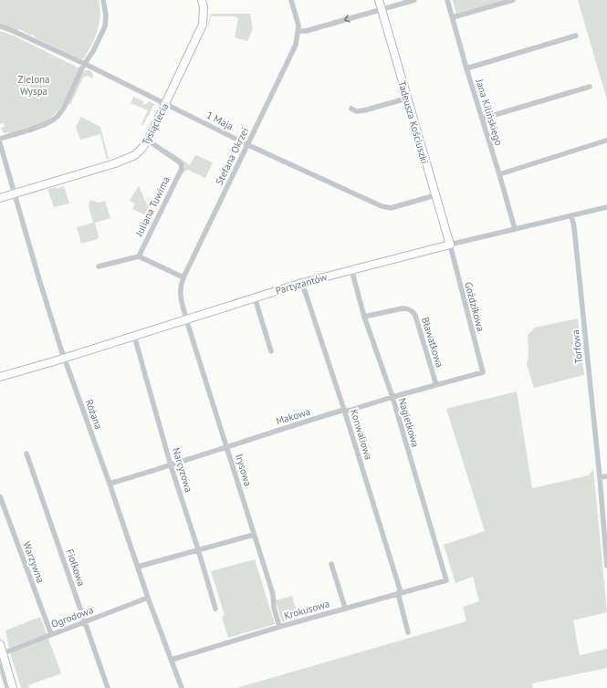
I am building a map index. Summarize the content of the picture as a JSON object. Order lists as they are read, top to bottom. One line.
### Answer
{"streets":{"street":["Jana Kilińskiego","1 Maja","Tadeusza Kościuszki","Tysiąclecia","Stefana Okrzei","Juliana Tuwima","Partyzantów","Goździkowa","Bławatkowa","Torfowa","Różana","Makowa","Nagietkowa","Konwaliowa","Narcyzowa","Irysowa","Warzywna","Fiołkowa","Krokusowa","Ogrodowa"]},"crossings":[["Jana Kilińskiego","Partyzantów"],["1 Maja","Tadeusza Kościuszki"],["1 Maja","Tysiąclecia"],["1 Maja","Stefana Okrzei"],["Tadeusza Kościuszki","Partyzantów"],["Tadeusza Kościuszki","Goździkowa"],["Tysiąclecia","Juliana Tuwima"],["Tysiąclecia","Różana"],["Stefana Okrzei","Partyzantów"],["Stefana Okrzei","Irysowa"],["Partyzantów","Goździkowa"],["Partyzantów","Torfowa"],["Partyzantów","Różana"],["Partyzantów","Nagietkowa"],["Partyzantów","Konwaliowa"],["Partyzantów","Narcyzowa"],["Partyzantów","Irysowa"],["Goździkowa","Makowa"],["Bławatkowa","Makowa"],["Bławatkowa","Nagietkowa"],["Różana","Makowa"],["Różana","Krokusowa"],["Różana","Ogrodowa"],["Makowa","Nagietkowa"],["Makowa","Konwaliowa"],["Makowa","Narcyzowa"],["Makowa","Irysowa"],["Nagietkowa","Krokusowa"],["Konwaliowa","Krokusowa"],["Irysowa","Krokusowa"],["Warzywna","Ogrodowa"],["Fiołkowa","Ogrodowa"]],"parks":["Zielona Wyspa"]}
